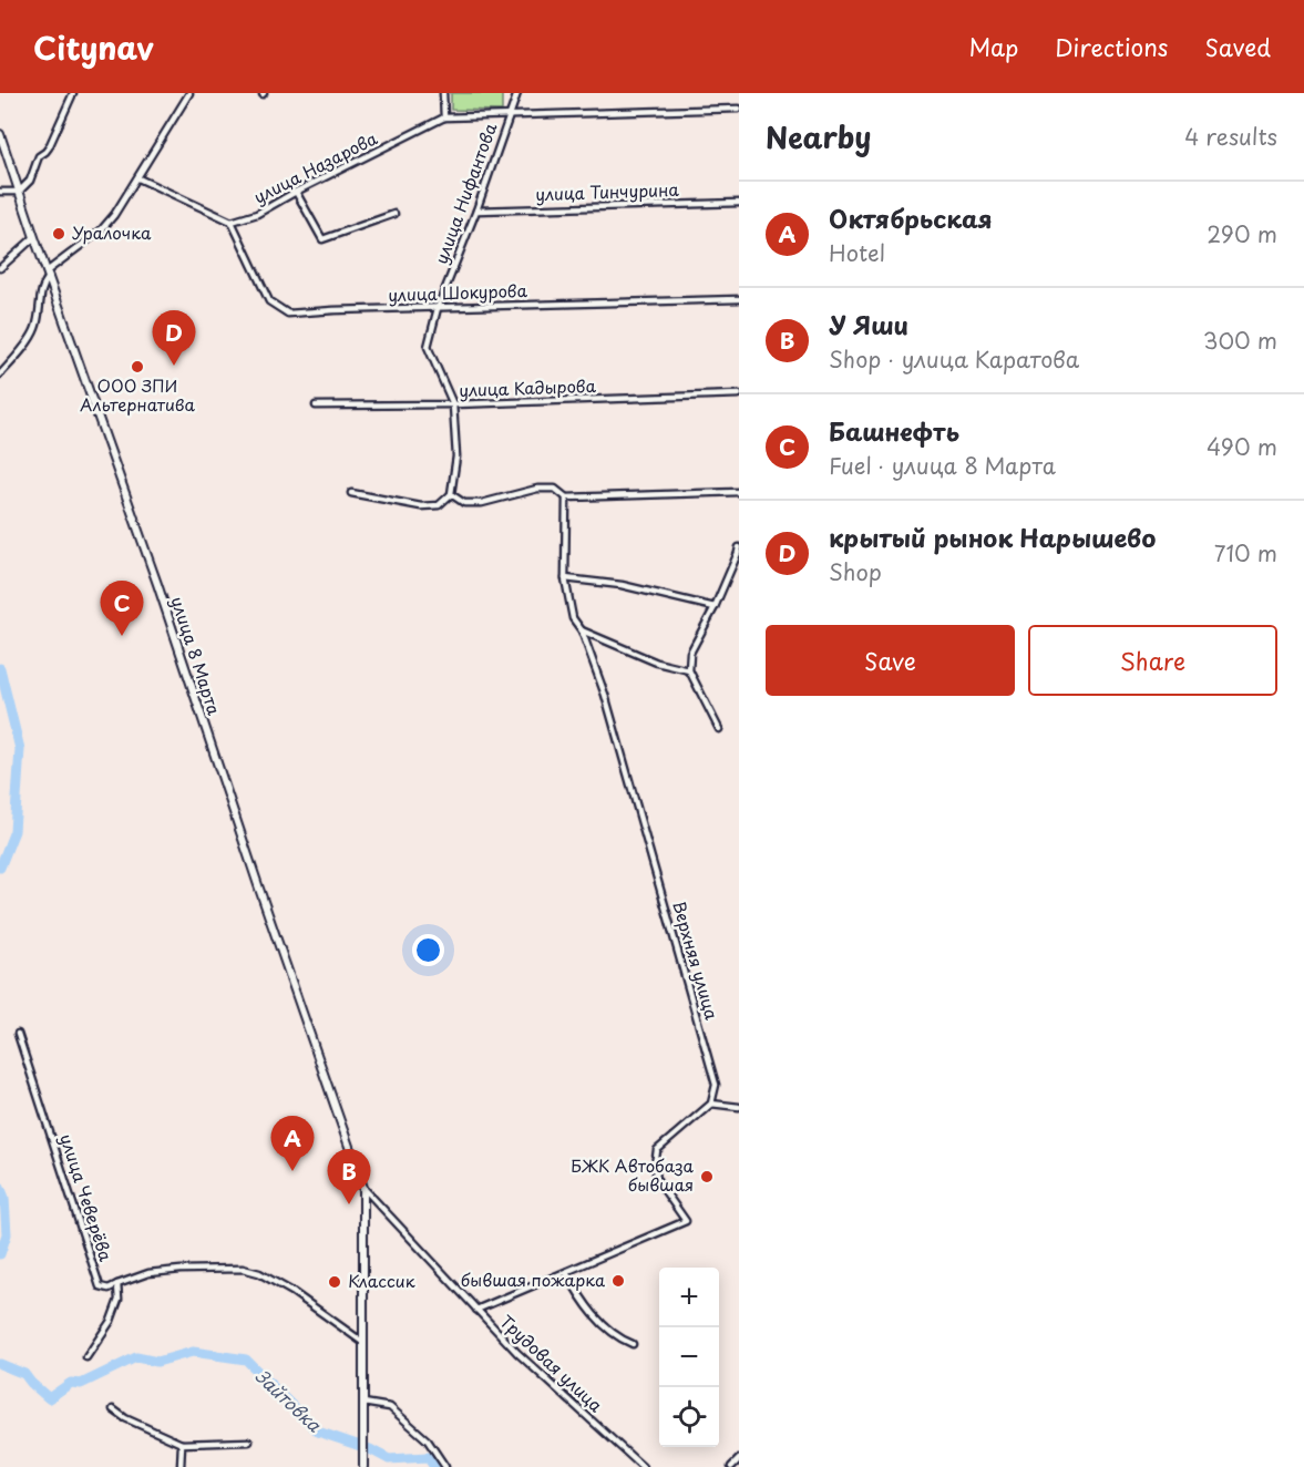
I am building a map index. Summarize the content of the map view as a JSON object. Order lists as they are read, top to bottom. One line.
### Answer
{"streets":{"main road":["улица 8 Марта"],"street":["улица Назарова","улица Тинчурина","улица Нифантова","улица Шокурова","улица Кадырова","Верхняя улица","улица Чеверёва","Трудовая улица"]},"crossings":[["улица Назарова","улица Шокурова"],["улица Тинчурина","улица Нифантова"],["улица Нифантова","улица Шокурова"],["улица Нифантова","улица Кадырова"],["улица 8 Марта","Трудовая улица"]],"water":["Зайтовка"],"places":["Уралочка","ООО ЗПИ Альтернатива","БЖК Автобаза бывшая","бывшая пожарка","Классик"],"page":{"header":"Citynav","nav":["Map","Directions","Saved"],"heading":["Nearby","4 results"],"list":[{"mark":"A","name":"Октябрьская","note":"Hotel","value":"290 m"},{"mark":"B","name":"У Яши","note":"Shop · улица Каратова","value":"300 m"},{"mark":"C","name":"Башнефть","note":"Fuel · улица 8 Марта","value":"490 m"},{"mark":"D","name":"крытый рынок Нарышево","note":"Shop","value":"710 m"}],"pins":["D","C","A","B"],"buttons":["Save","Share"],"map_buttons":["+","−"]}}
